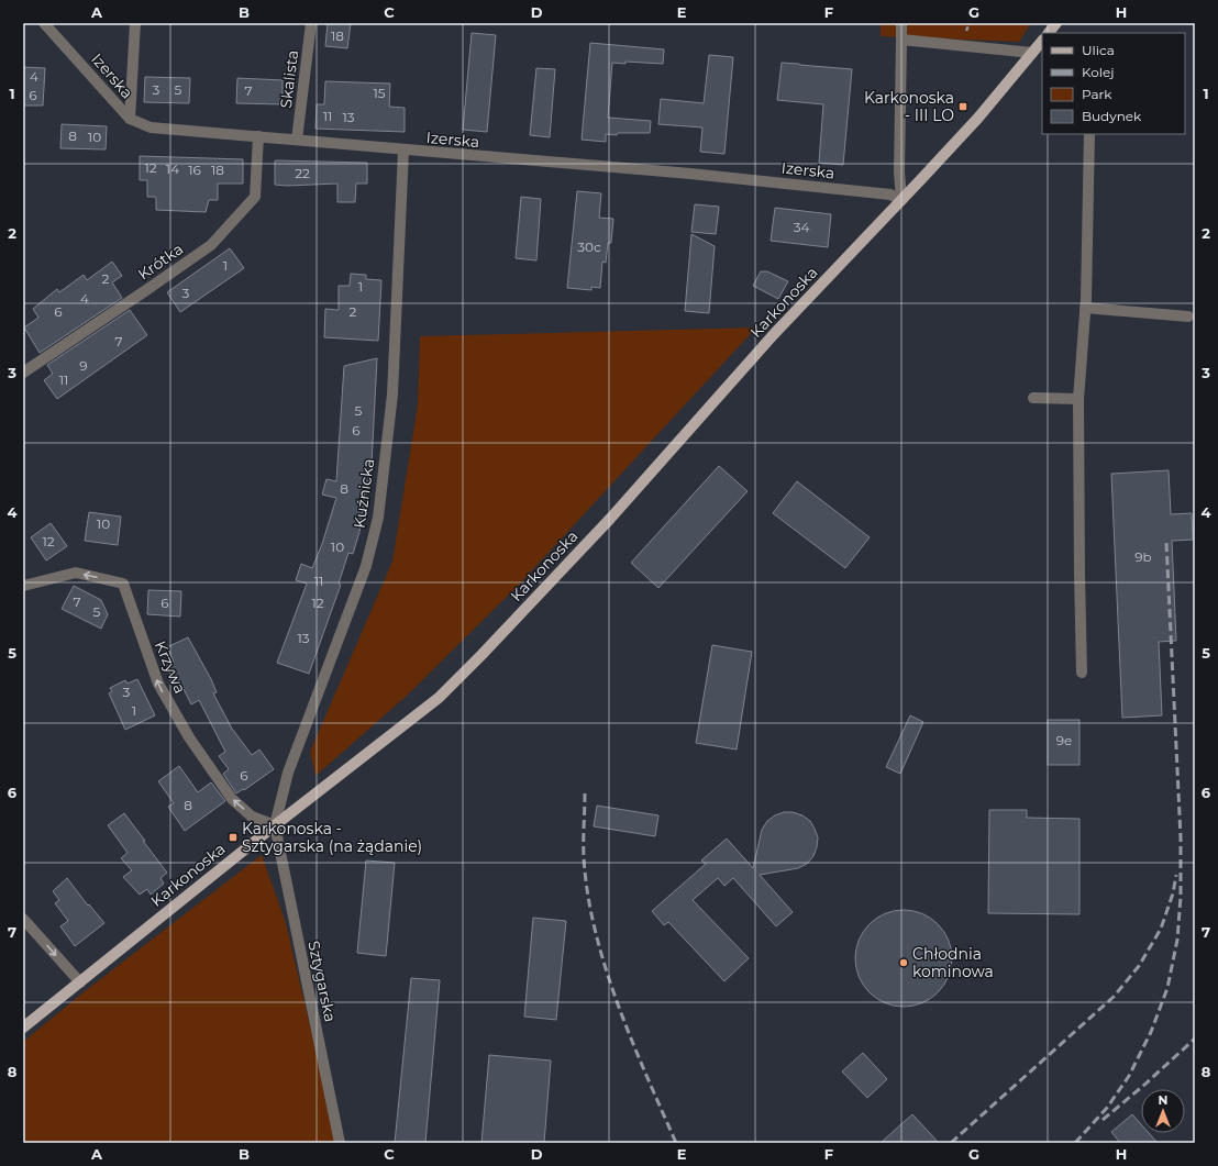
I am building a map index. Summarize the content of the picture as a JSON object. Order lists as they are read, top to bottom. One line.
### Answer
{"streets":{"main road":["Karkonoska"],"street":["Izerska","Skalista","Krótka","Kuźnicka","Krzywa","Sztygarska"]},"crossings":[["Izerska","Skalista"],["Izerska","Krótka"],["Izerska","Karkonoska"],["Izerska","Kuźnicka"],["Karkonoska","Kuźnicka"],["Karkonoska","Krzywa"],["Karkonoska","Sztygarska"],["Kuźnicka","Krzywa"],["Kuźnicka","Sztygarska"],["Krzywa","Sztygarska"]],"one_way":["Krzywa"],"places":{"transit":["Karkonoska - III LO","Karkonoska - Sztygarska (na żądanie)"],"other":["Chłodnia kominowa"]},"house_numbers":["18","4","3","5","7","15","6","11","13","8","10","12","14","16","18","22","34","30c","1","2","1","3","4","6","2","7","9","11","5","6","8","10","12","10","9b","11","7","6","12","5","13","3","1","9e","6","8"],"legend":["Ulica","Kolej","Park","Budynek"],"north":"top","grid":{"columns":["A","B","C","D","E","F","G","H"],"rows":["1","2","3","4","5","6","7","8"]}}
